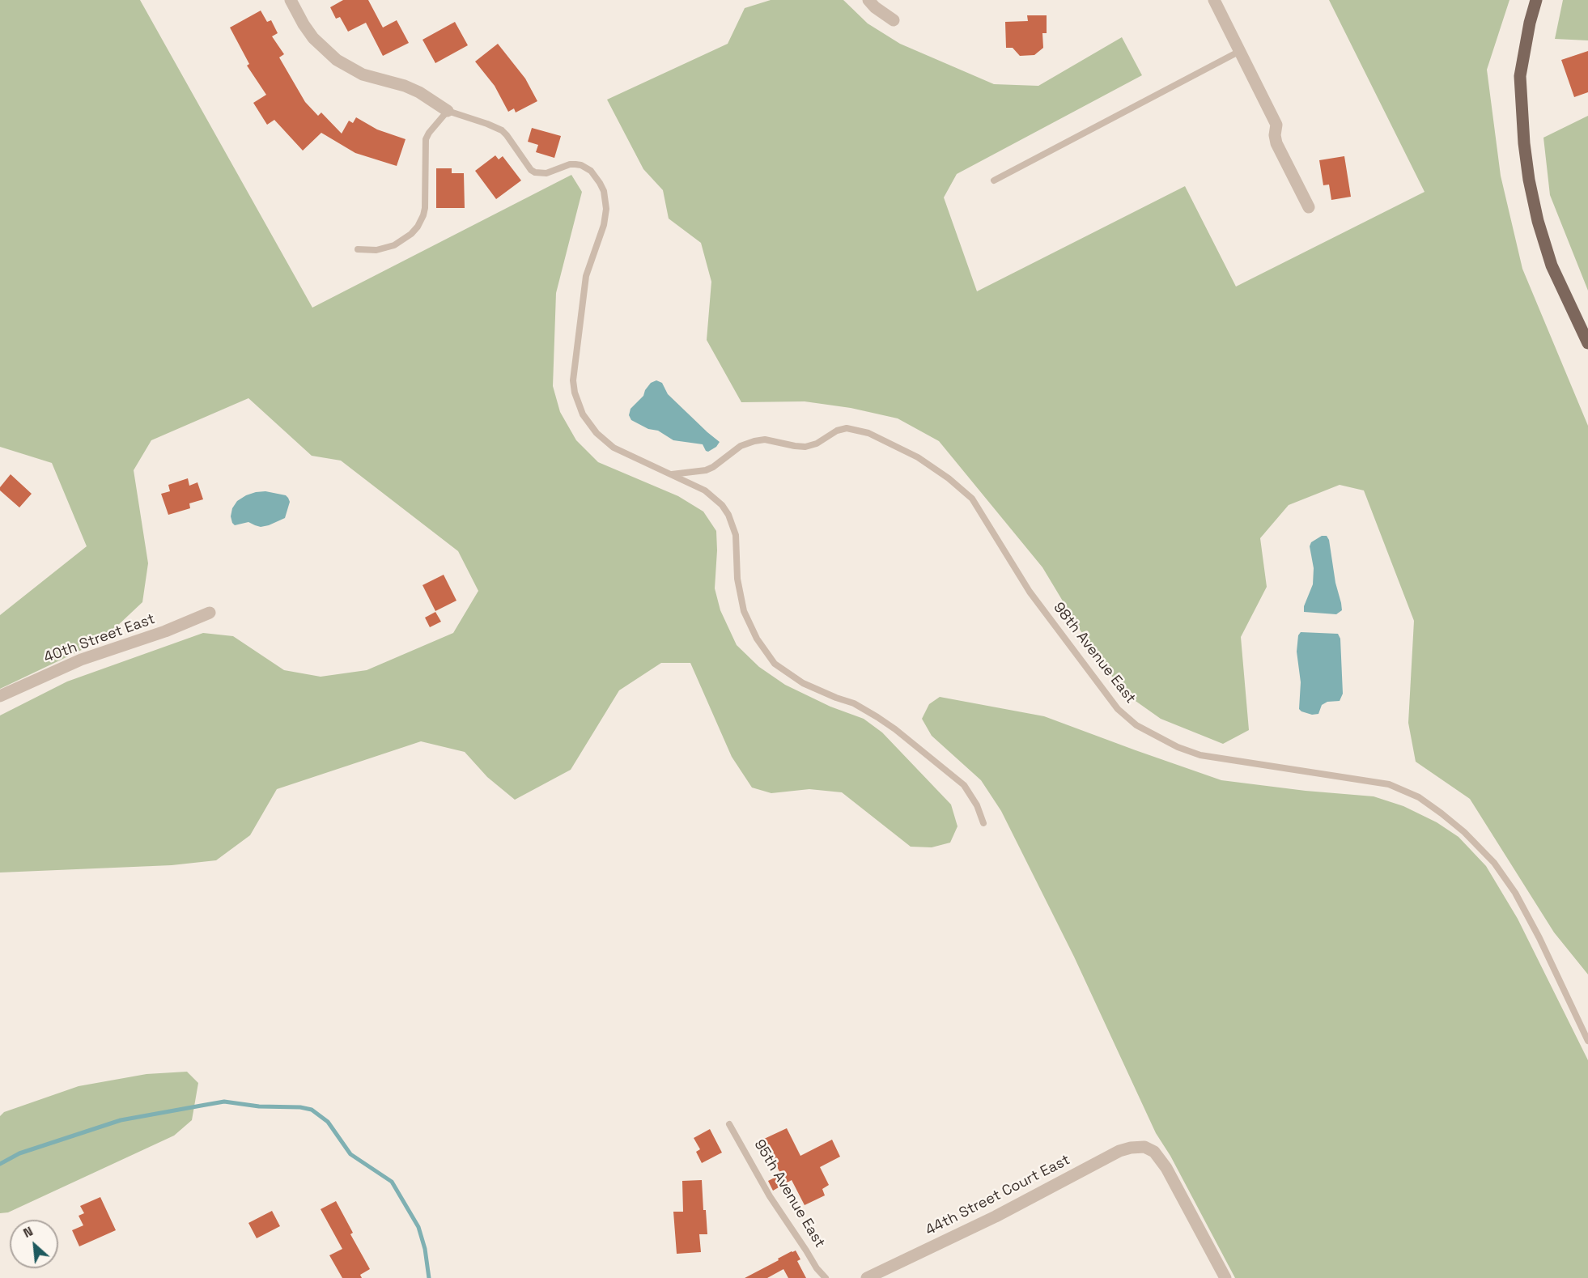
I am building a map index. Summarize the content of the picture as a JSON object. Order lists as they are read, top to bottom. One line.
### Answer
{"streets":{"street":["40th Street East","44th Street Court East"],"lane":["98th Avenue East","95th Avenue East"]},"north":"top left"}
